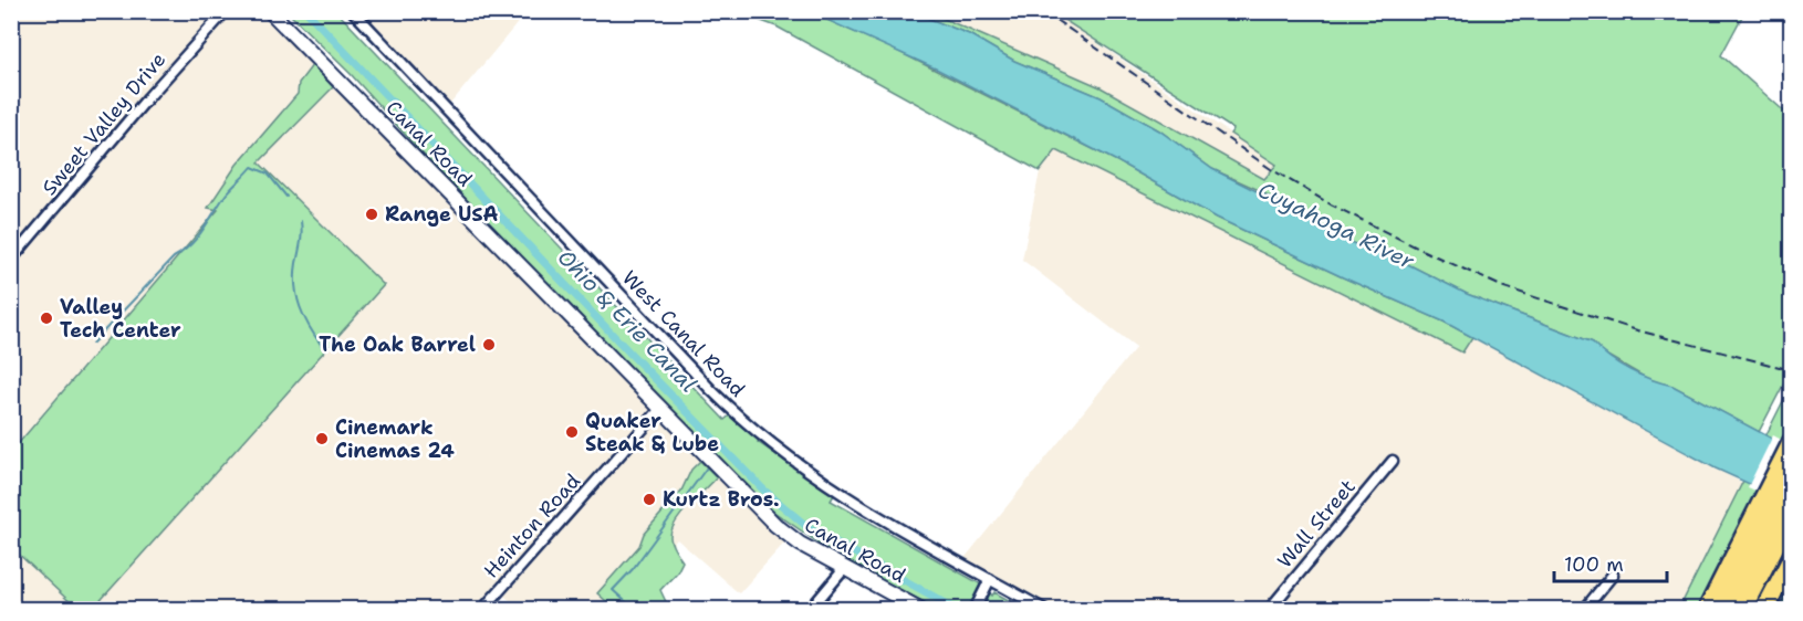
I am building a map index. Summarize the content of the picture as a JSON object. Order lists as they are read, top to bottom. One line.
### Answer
{"streets":{"main road":["Canal Road"],"street":["Sweet Valley Drive","West Canal Road","Wall Street","Heinton Road"]},"crossings":[["Canal Road","Heinton Road"]],"water":["Cuyahoga River","Ohio & Erie Canal"],"places":["Range USA","Valley Tech Center","The Oak Barrel","Quaker Steak & Lube","Cinemark Cinemas 24","Kurtz Bros."],"scale_bar":"100 m"}
